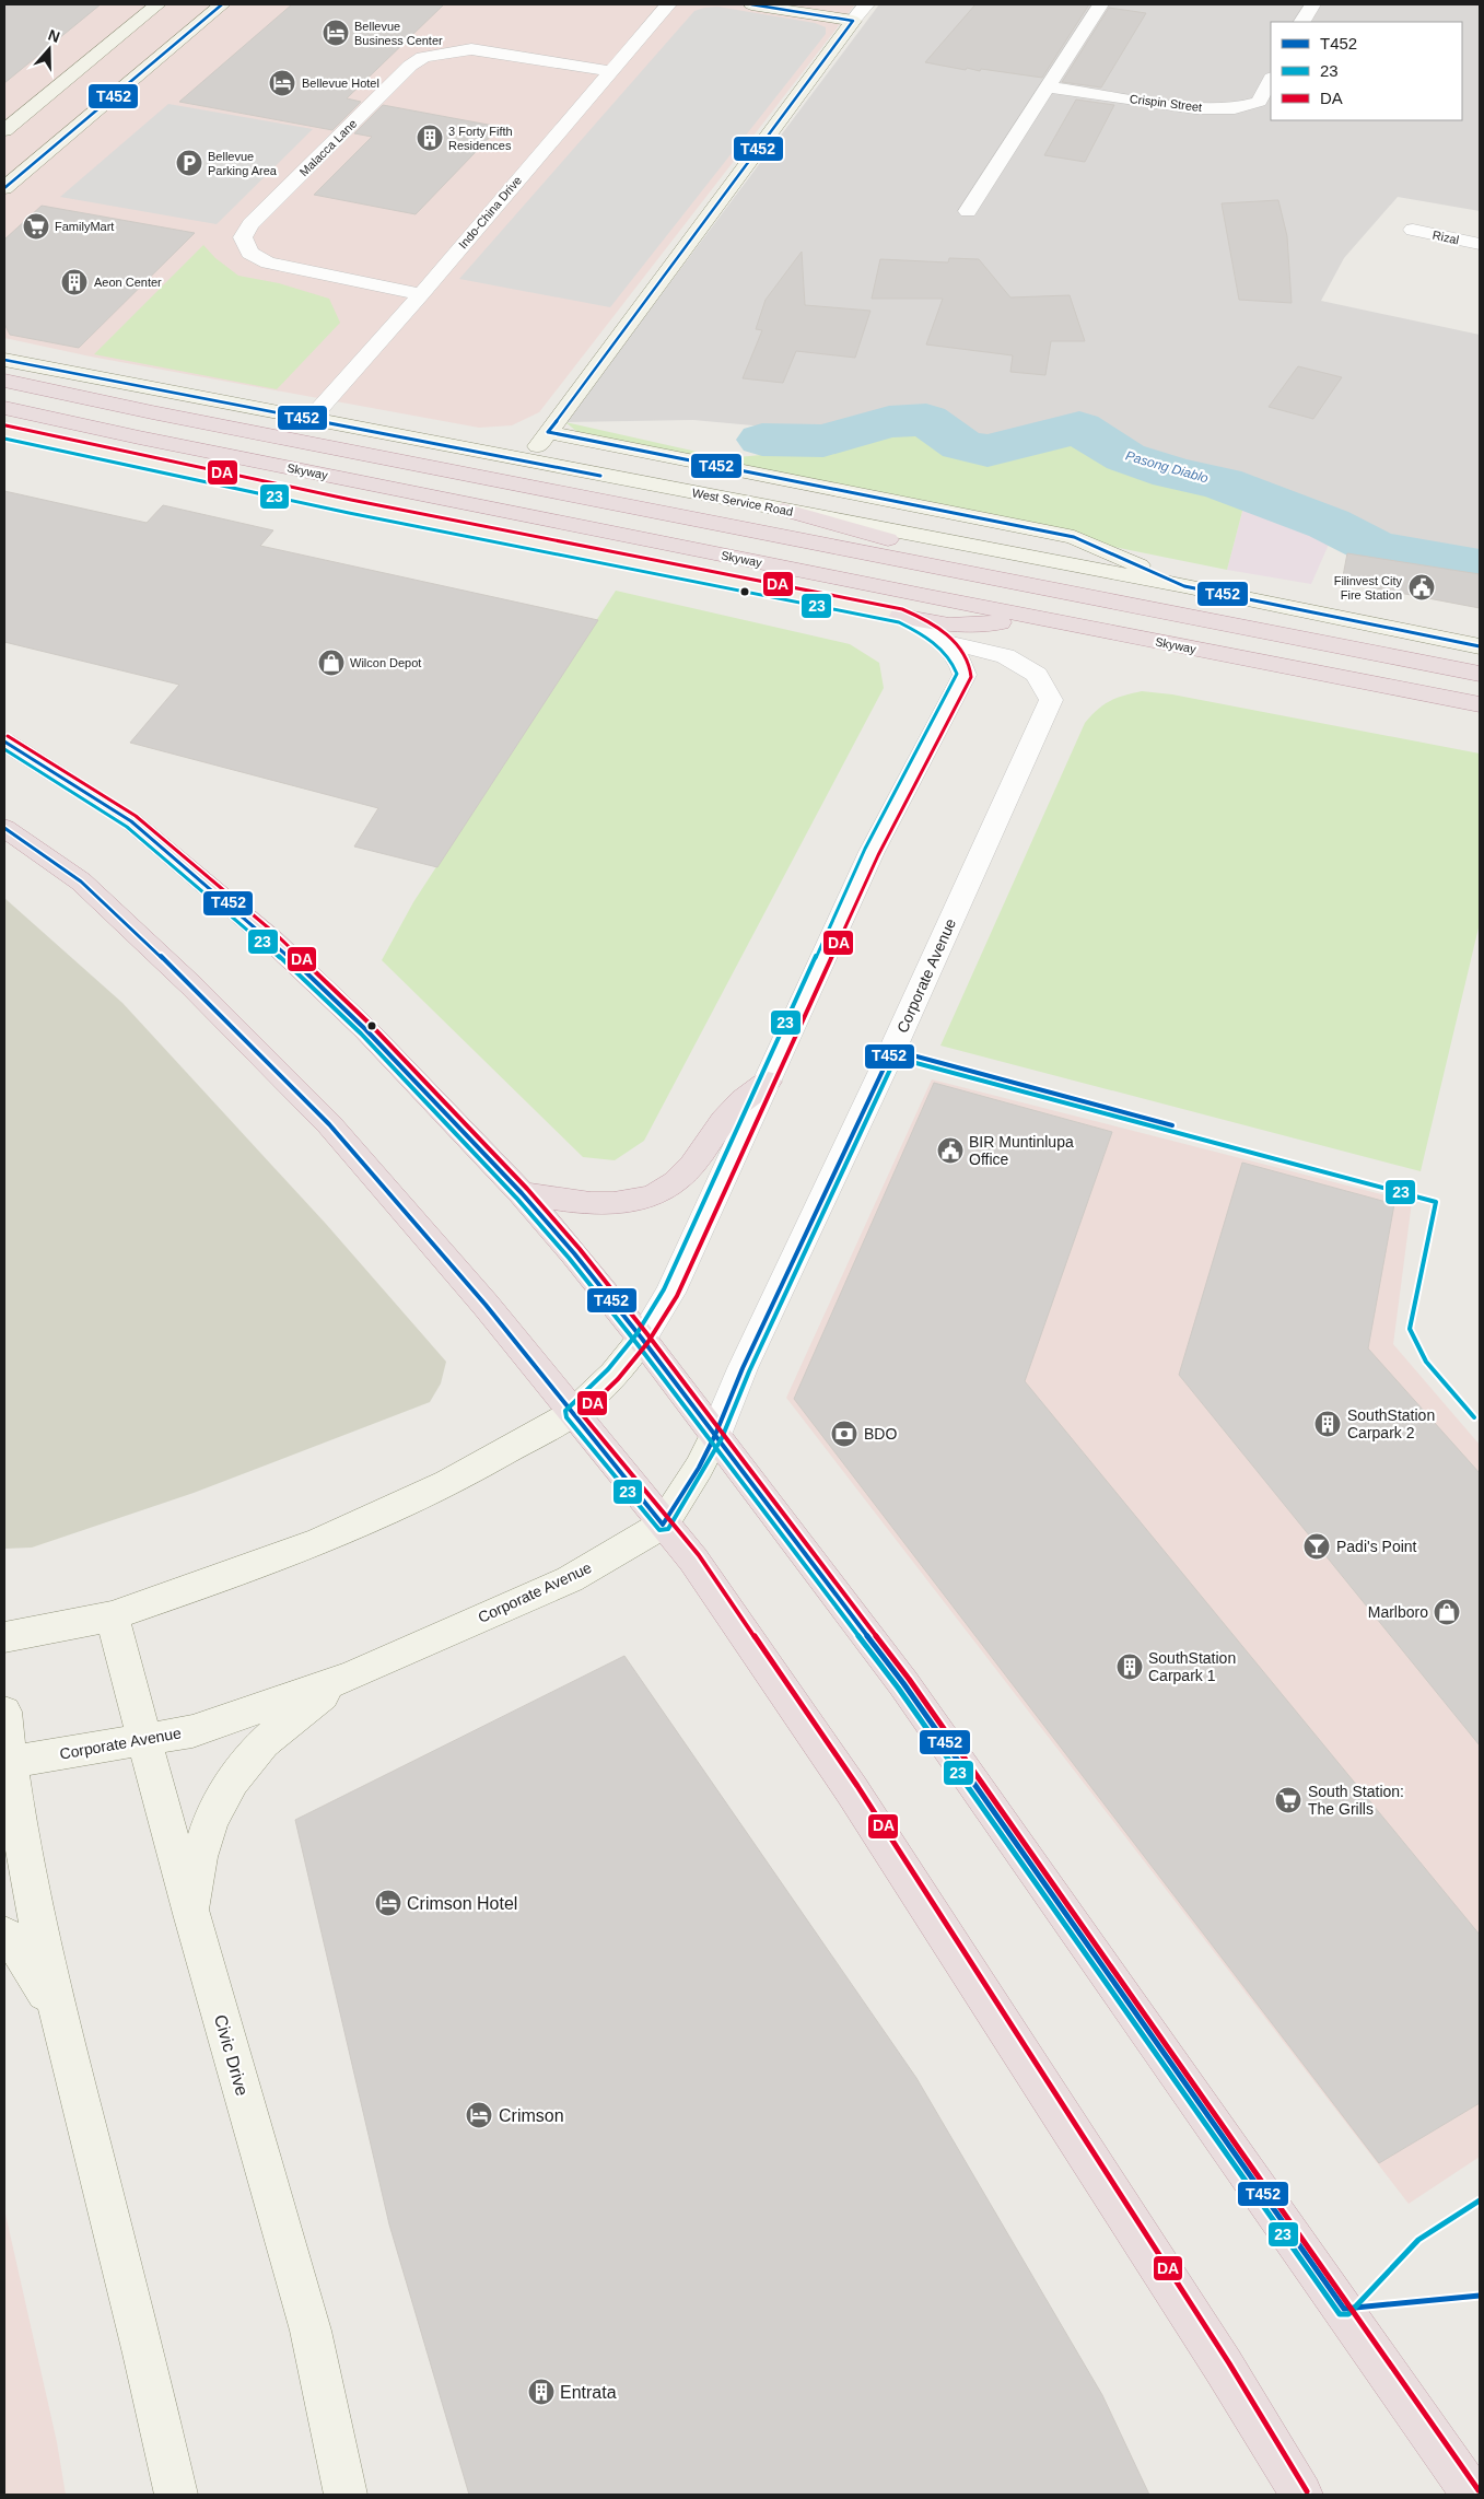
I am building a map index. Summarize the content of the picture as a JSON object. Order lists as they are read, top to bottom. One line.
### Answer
{"streets":{"highway":["Skyway"],"main road":["West Service Road","Corporate Avenue","Civic Drive"],"street":["Crispin Street","Malacca Lane","Indo-China Drive","Rizal"]},"crossings":[["Malacca Lane","Indo-China Drive"],["Indo-China Drive","West Service Road"],["Corporate Avenue","Civic Drive"]],"water":["Pasong Diablo"],"places":{"hotel":["Bellevue Business Center","Bellevue Hotel","Crimson Hotel","Crimson"],"building":["3 Forty Fifth Residences","Aeon Center","SouthStation Carpark 2","SouthStation Carpark 1","Entrata"],"parking":["Bellevue Parking Area"],"supermarket":["FamilyMart","South Station: The Grills"],"public building":["Filinvest City Fire Station","BIR Muntinlupa Office"],"shop":["Wilcon Depot","Marlboro"],"bank":["BDO"],"bar":["Padi's Point"]},"lines":["transit line T452","transit line DA","transit line 23"],"legend":["T452","23","DA"],"north":"top"}
